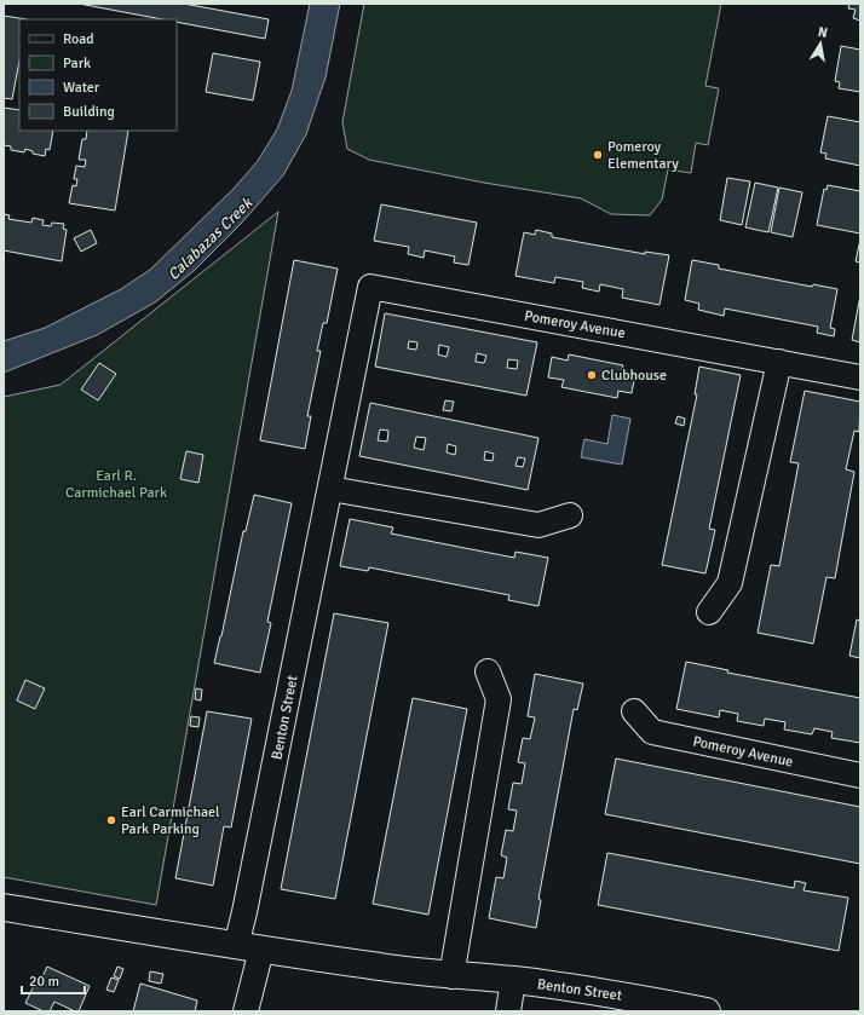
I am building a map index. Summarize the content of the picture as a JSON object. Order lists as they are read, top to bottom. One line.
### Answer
{"streets":{"main road":["Benton Street"],"street":["Pomeroy Avenue"]},"crossings":[["Pomeroy Avenue","Benton Street"]],"water":["Calabazas Creek"],"parks":["Earl R. Carmichael Park"],"places":["Pomeroy Elementary","Clubhouse","Earl Carmichael Park Parking"],"legend":["Road","Park","Water","Building"],"scale_bar":"20 m","north":"top"}
